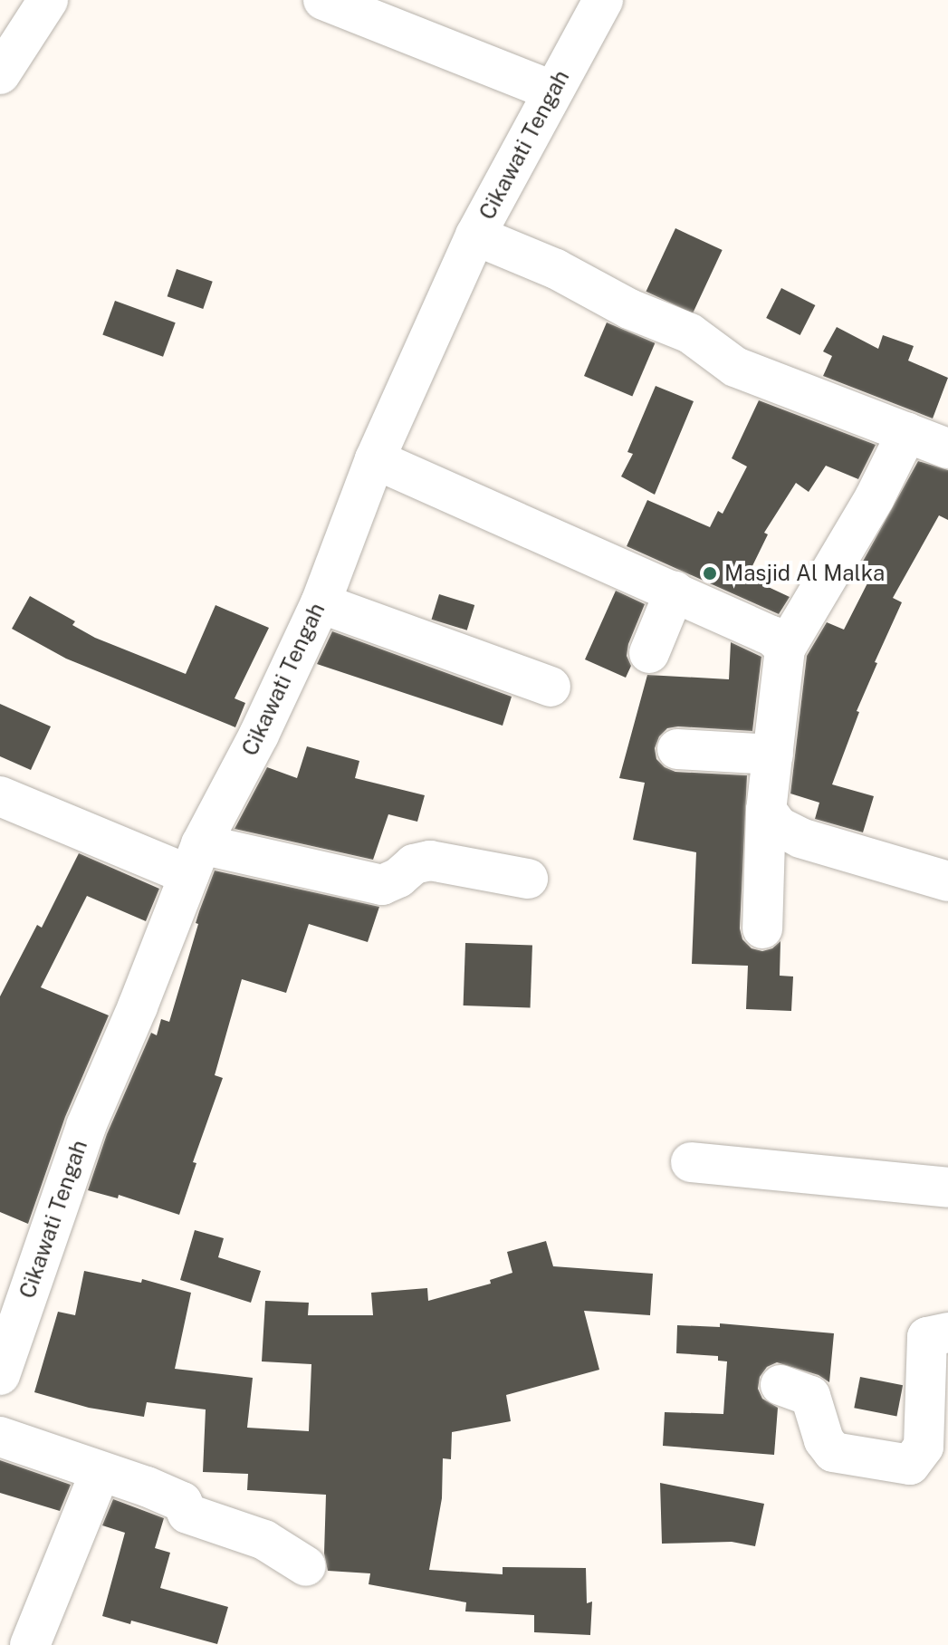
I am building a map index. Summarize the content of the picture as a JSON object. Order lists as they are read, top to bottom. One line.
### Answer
{"streets":{"street":["Cikawati Tengah"]},"places":["Masjid Al Malka"]}
